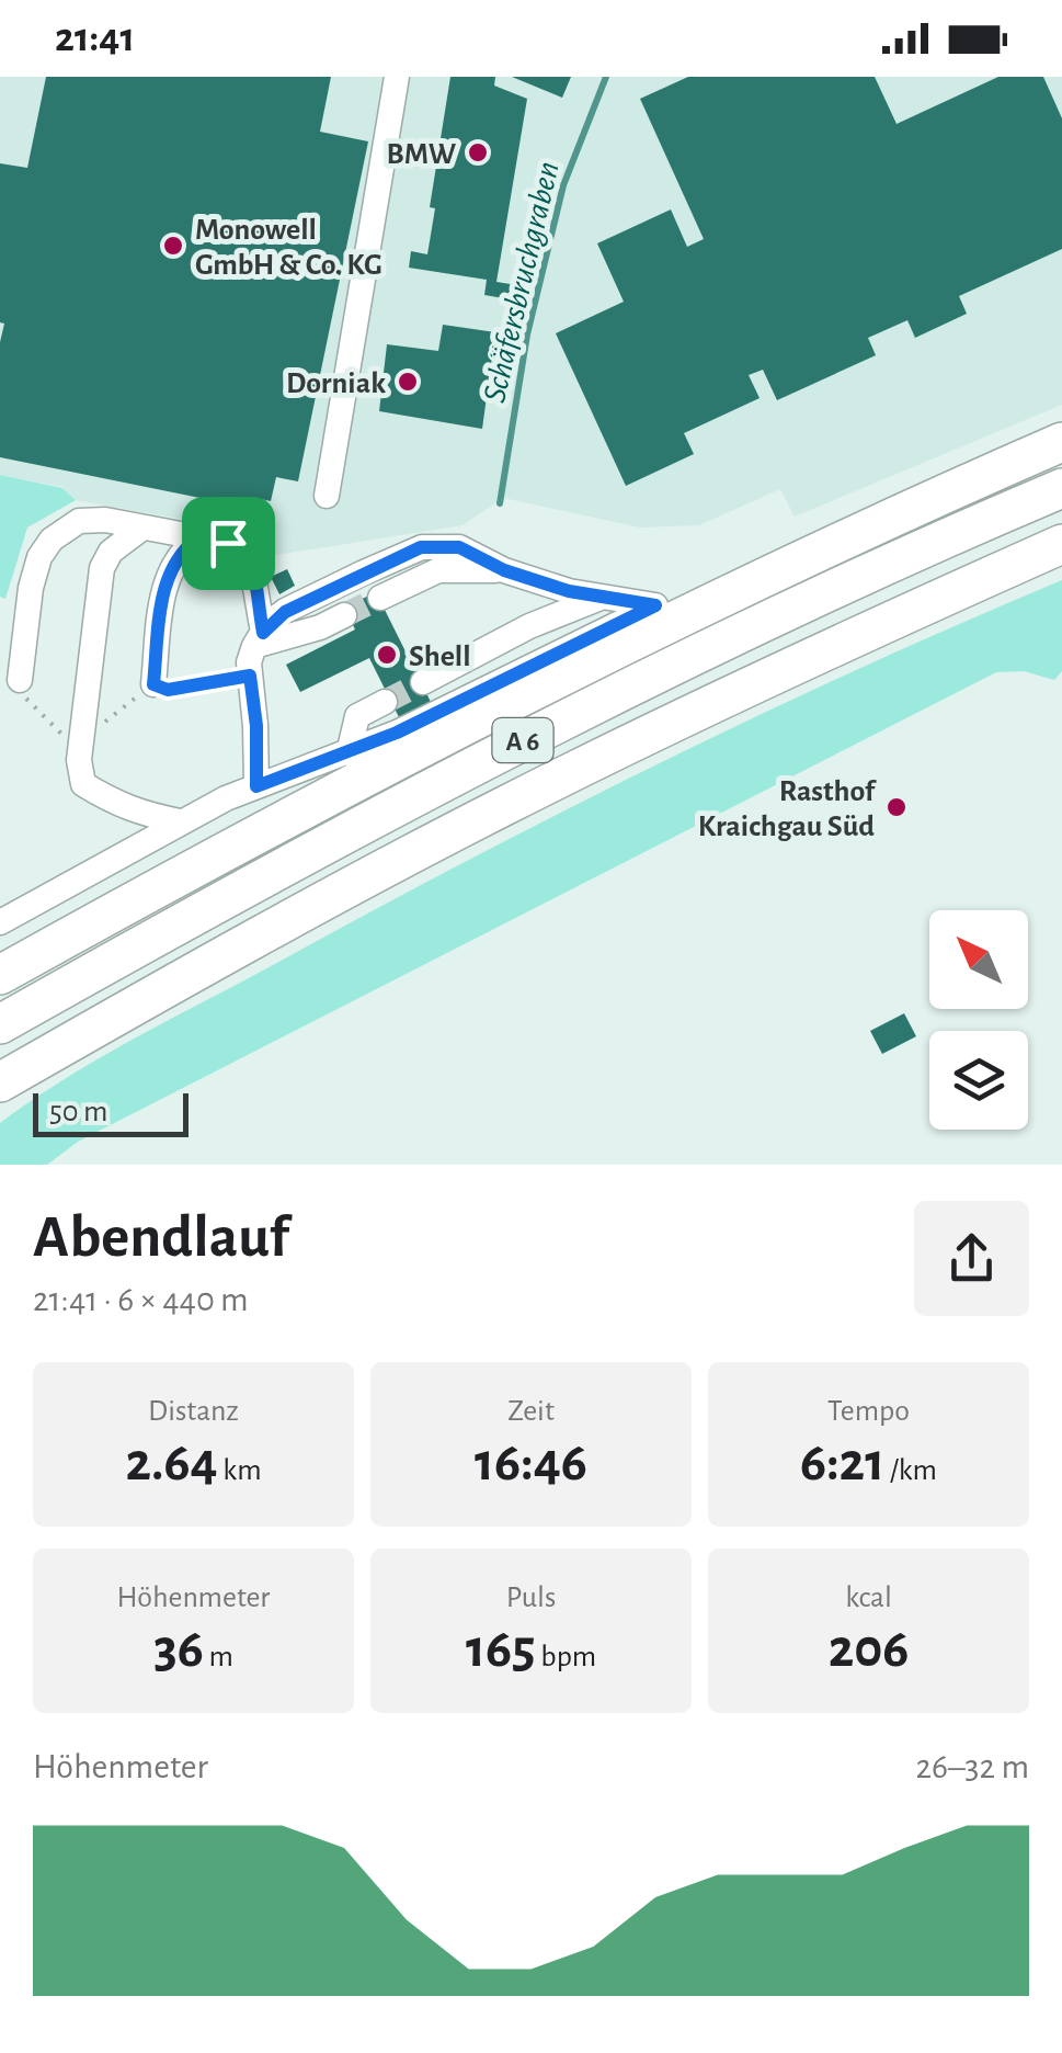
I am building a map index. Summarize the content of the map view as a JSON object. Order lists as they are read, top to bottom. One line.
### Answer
{"streets":{"highway":["A 6"]},"water":["Schäfersbruchgraben"],"places":["BMW","Monowell GmbH & Co. KG","Dorniak","Shell","Rasthof Kraichgau Süd"],"scale_bar":"50 m","north":"top left","page":{"status":"21:41","scale":"50 m","heading":["Abendlauf","21:41 · 6 × 440 m"],"stats":[["Distanz","2.64 km"],["Zeit","16:46"],["Tempo","6:21 /km"],["Höhenmeter","36 m"],["Puls","165 bpm"],["kcal","206"]],"chart":["Höhenmeter","26–32 m"]}}
